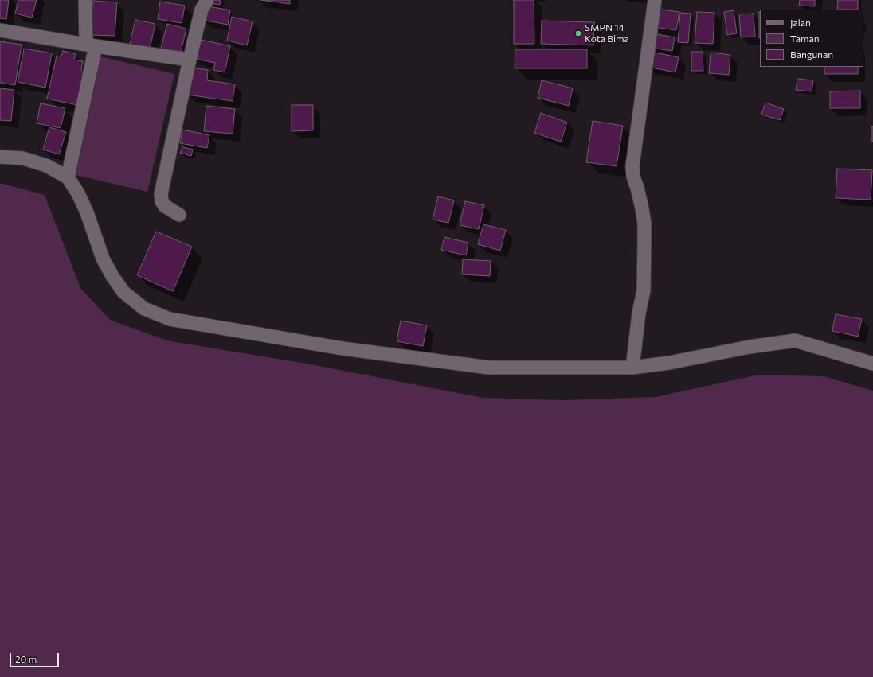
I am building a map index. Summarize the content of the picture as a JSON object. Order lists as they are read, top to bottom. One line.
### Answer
{"places":["SMPN 14 Kota Bima"],"legend":["Jalan","Taman","Bangunan"],"scale_bar":"20 m"}
